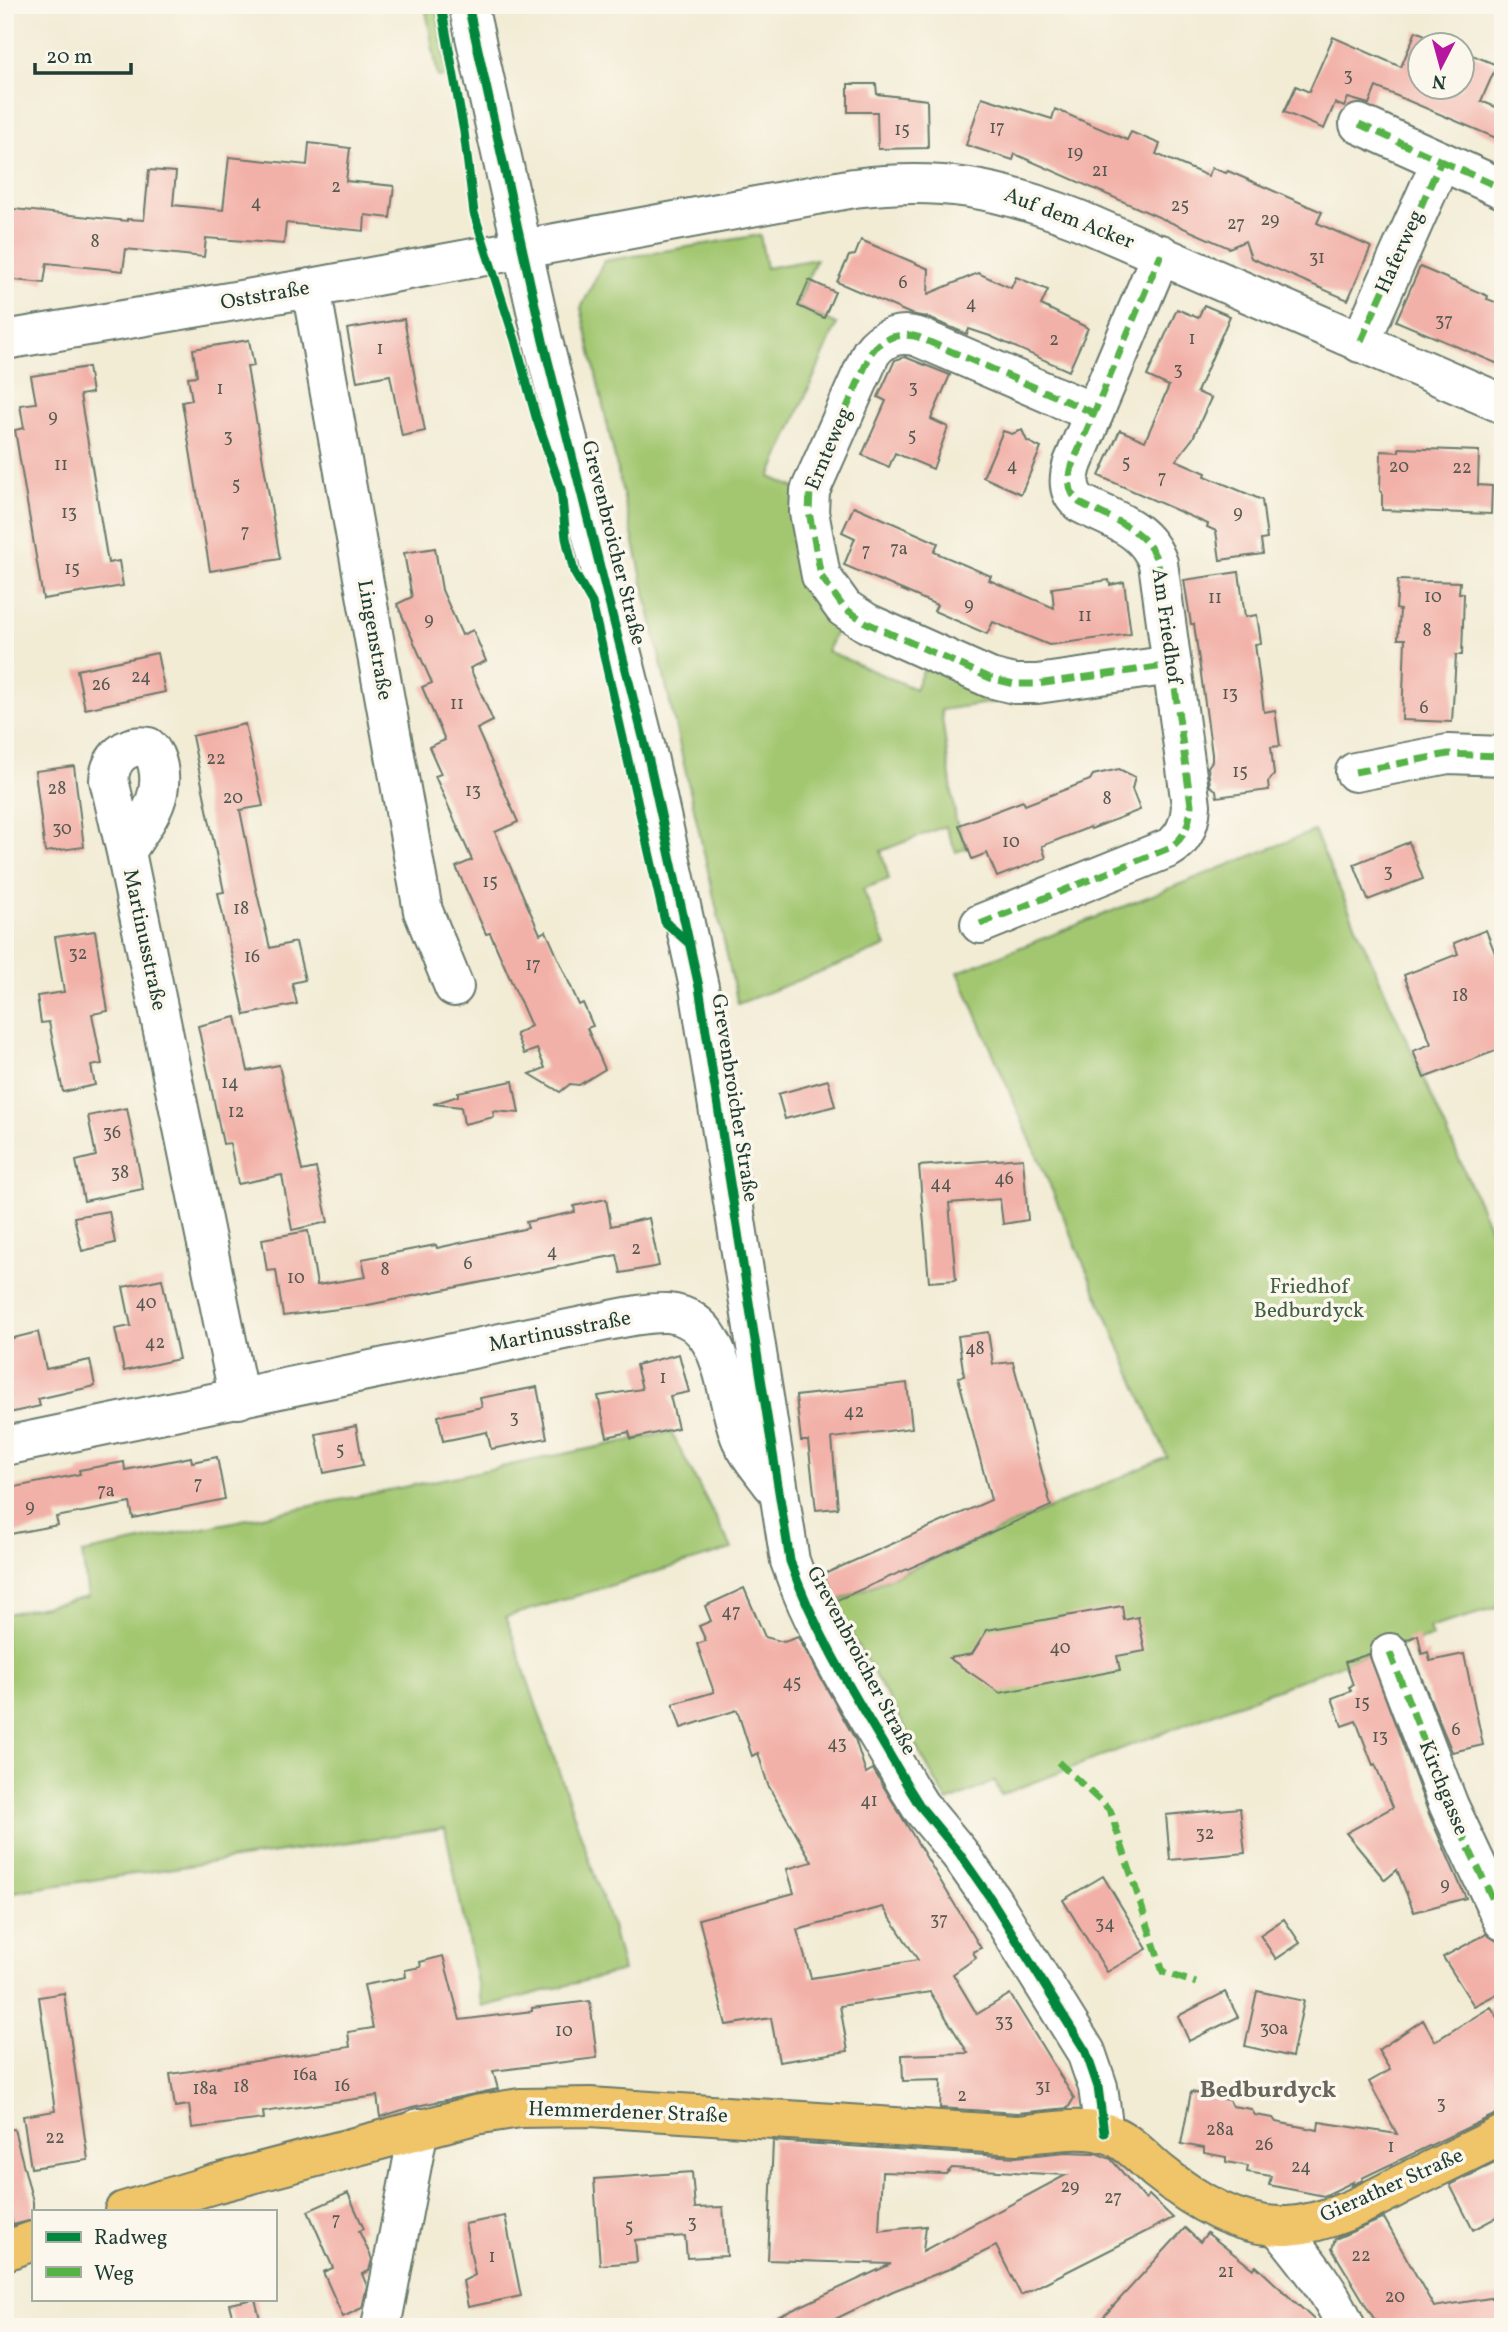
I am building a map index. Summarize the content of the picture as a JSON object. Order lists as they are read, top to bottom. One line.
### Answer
{"streets":{"main road":["Hemmerdener Straße","Gierather Straße"],"street":["Auf dem Acker","Haferweg","Oststraße","Ernteweg","Grevenbroicher Straße","Am Friedhof","Lingenstraße","Martinusstraße","Kirchgasse"]},"crossings":[["Auf dem Acker","Haferweg"],["Auf dem Acker","Oststraße"],["Auf dem Acker","Grevenbroicher Straße"],["Auf dem Acker","Am Friedhof"],["Oststraße","Grevenbroicher Straße"],["Oststraße","Lingenstraße"],["Ernteweg","Am Friedhof"],["Grevenbroicher Straße","Martinusstraße"],["Grevenbroicher Straße","Hemmerdener Straße"]],"districts":["Bedburdyck"],"parks":["Friedhof Bedburdyck"],"house_numbers":["3","17","15","19","21","2","4","25","29","27","8","31","6","4","37","1","2","1","3","3","1","9","5","3","5","11","4","20","22","7","5","13","9","7","7a","7","15","10","11","9","11","9","8","24","26","13","11","6","22","15","28","13","20","8","30","10","3","15","18","32","16","17","18","14","12","36","38","46","44","2","4","6","8","10","40","42","48","1","42","3","5","7","7a","9","47","40","45","15","6","13","43","41","32","9","37","34","33","30a","10","16a","16","18","31","18a","2","3","28a","22","26","1","24","29","27","7","3","5","22","1","21","20"],"legend":["Radweg","Weg"],"scale_bar":"20 m","north":"bottom"}
